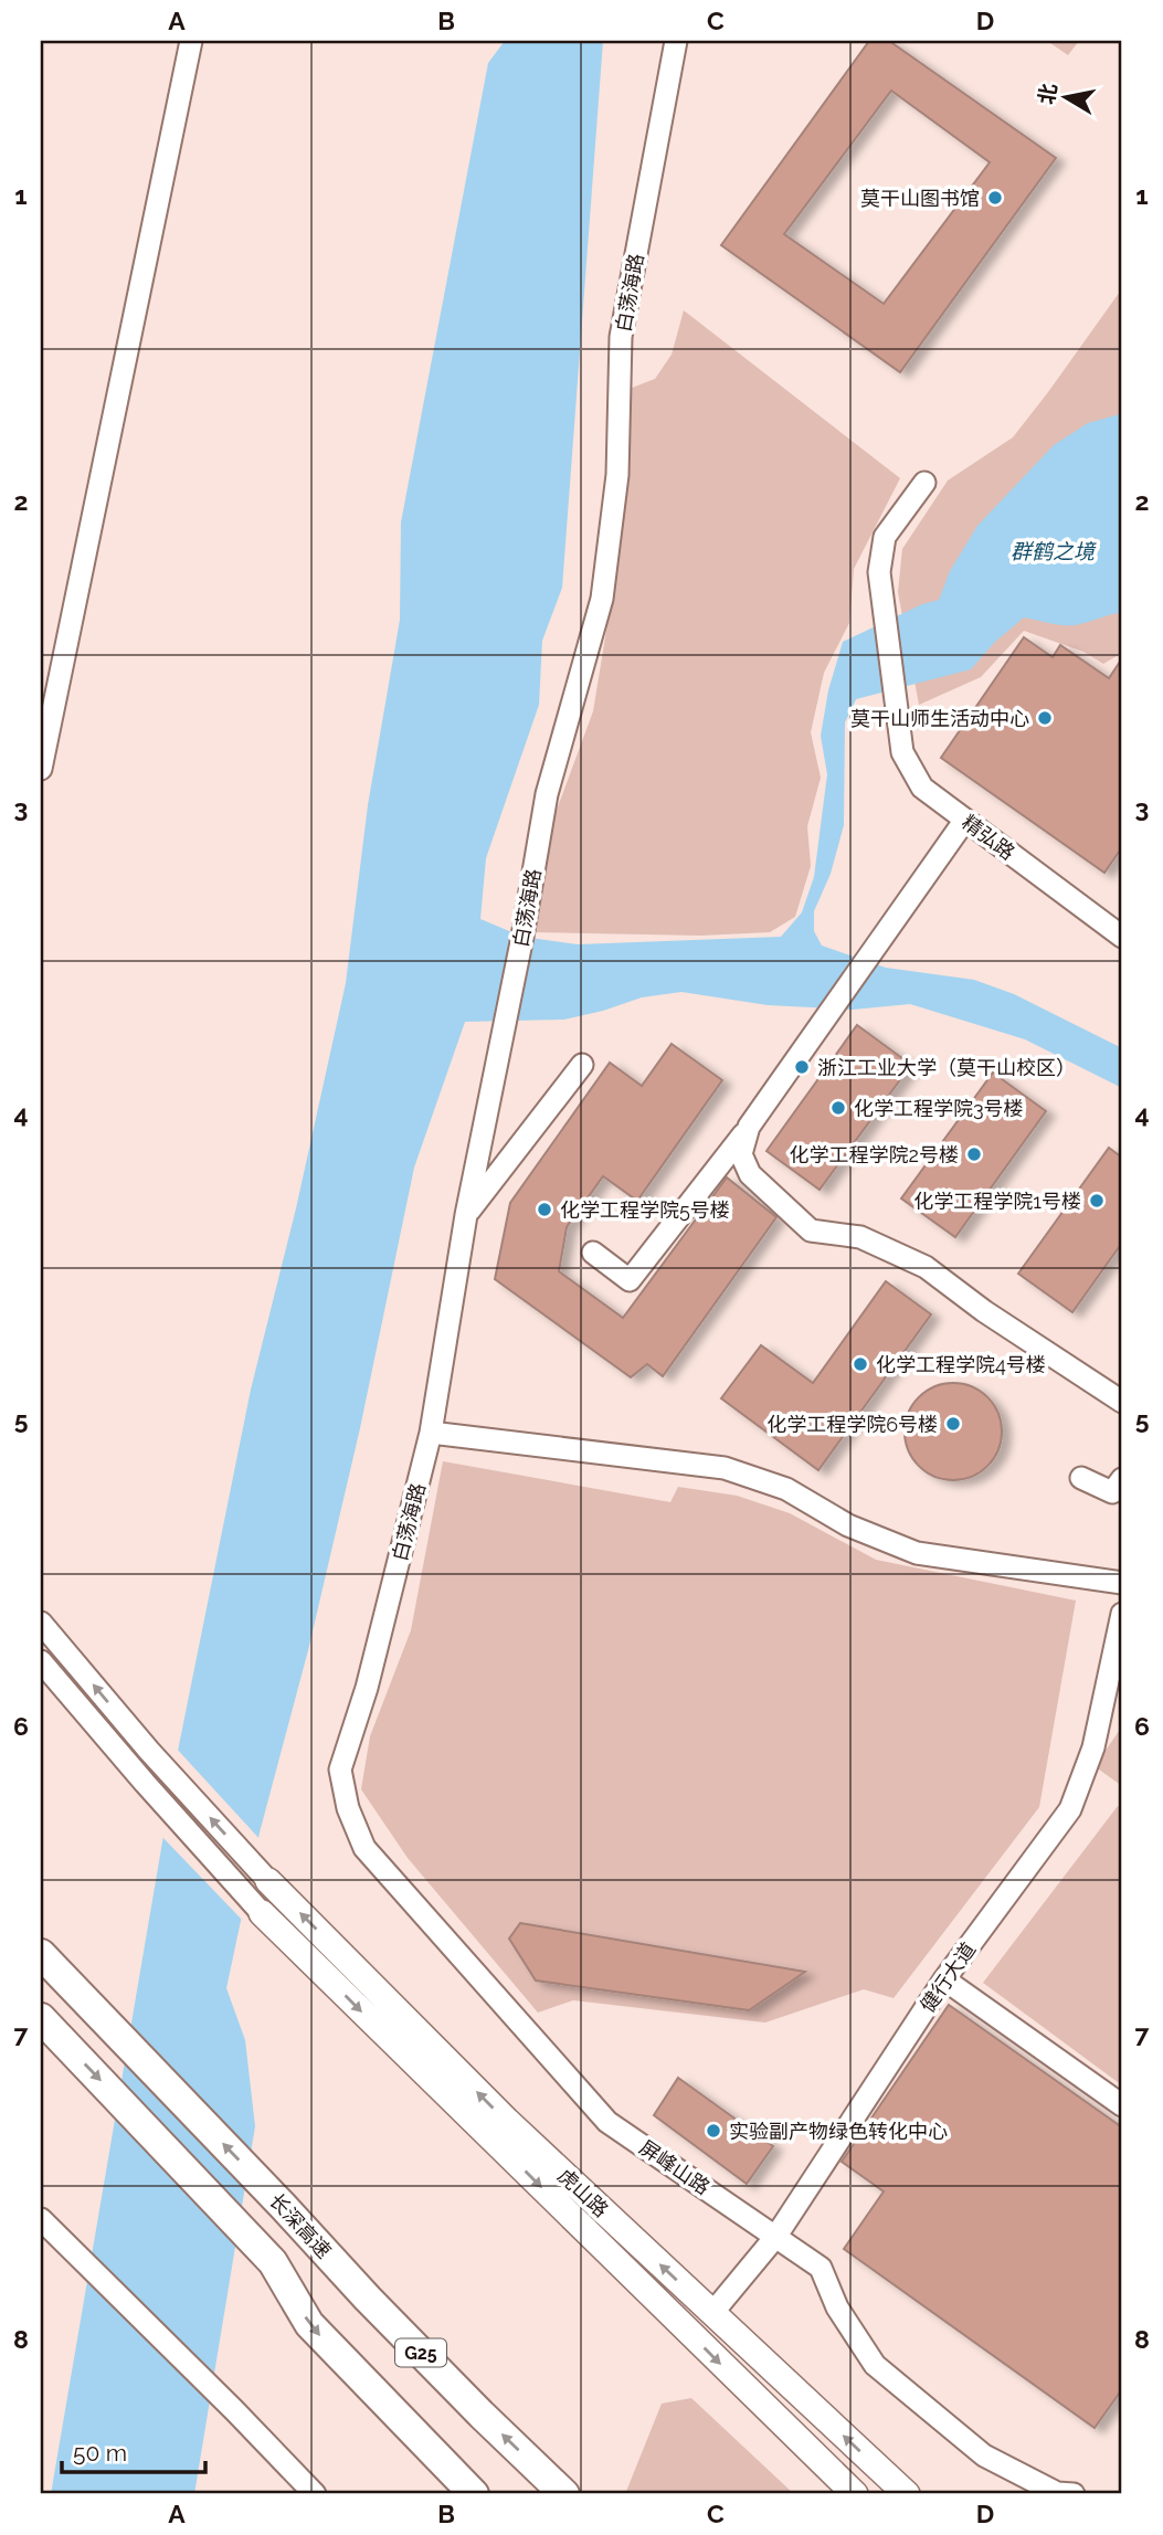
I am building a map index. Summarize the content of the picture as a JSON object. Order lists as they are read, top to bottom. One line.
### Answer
{"streets":{"highway":["长深高速","G25"],"main road":["虎山路"],"street":["白荡海路","精弘路","健行大道","屏峰山路"]},"crossings":[["白荡海路","屏峰山路"],["健行大道","屏峰山路"],["健行大道","虎山路"]],"water":["群鹤之境"],"places":["莫干山图书馆","莫干山师生活动中心","浙江工业大学（莫干山校区）","化学工程学院3号楼","化学工程学院2号楼","化学工程学院1号楼","化学工程学院5号楼","化学工程学院4号楼","化学工程学院6号楼","实验副产物绿色转化中心"],"scale_bar":"50 m","north":"left","grid":{"columns":["A","B","C","D"],"rows":["1","2","3","4","5","6","7","8"]}}
